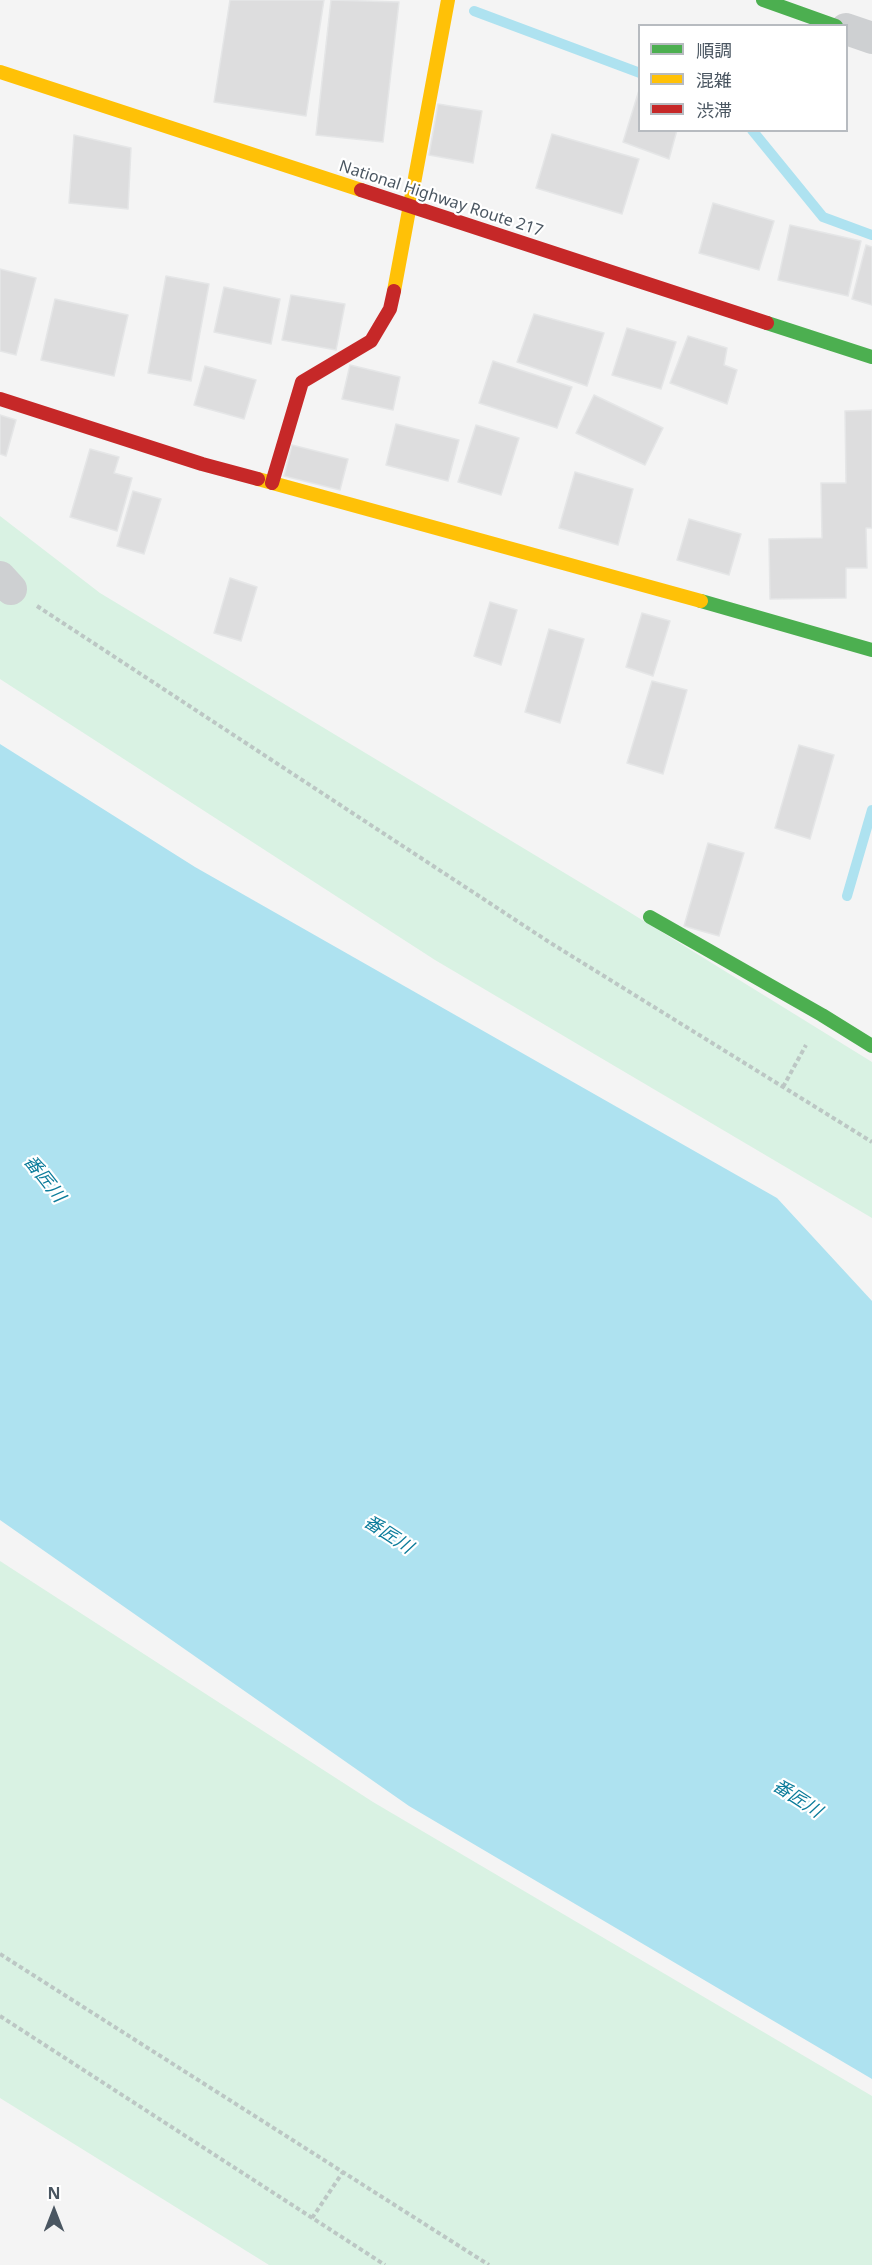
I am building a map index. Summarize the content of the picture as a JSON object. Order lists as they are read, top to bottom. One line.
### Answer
{"streets":{"main road":["National Highway Route 217"]},"water":["番匠川"],"legend":["順調","混雑","渋滞"],"north":"top"}
